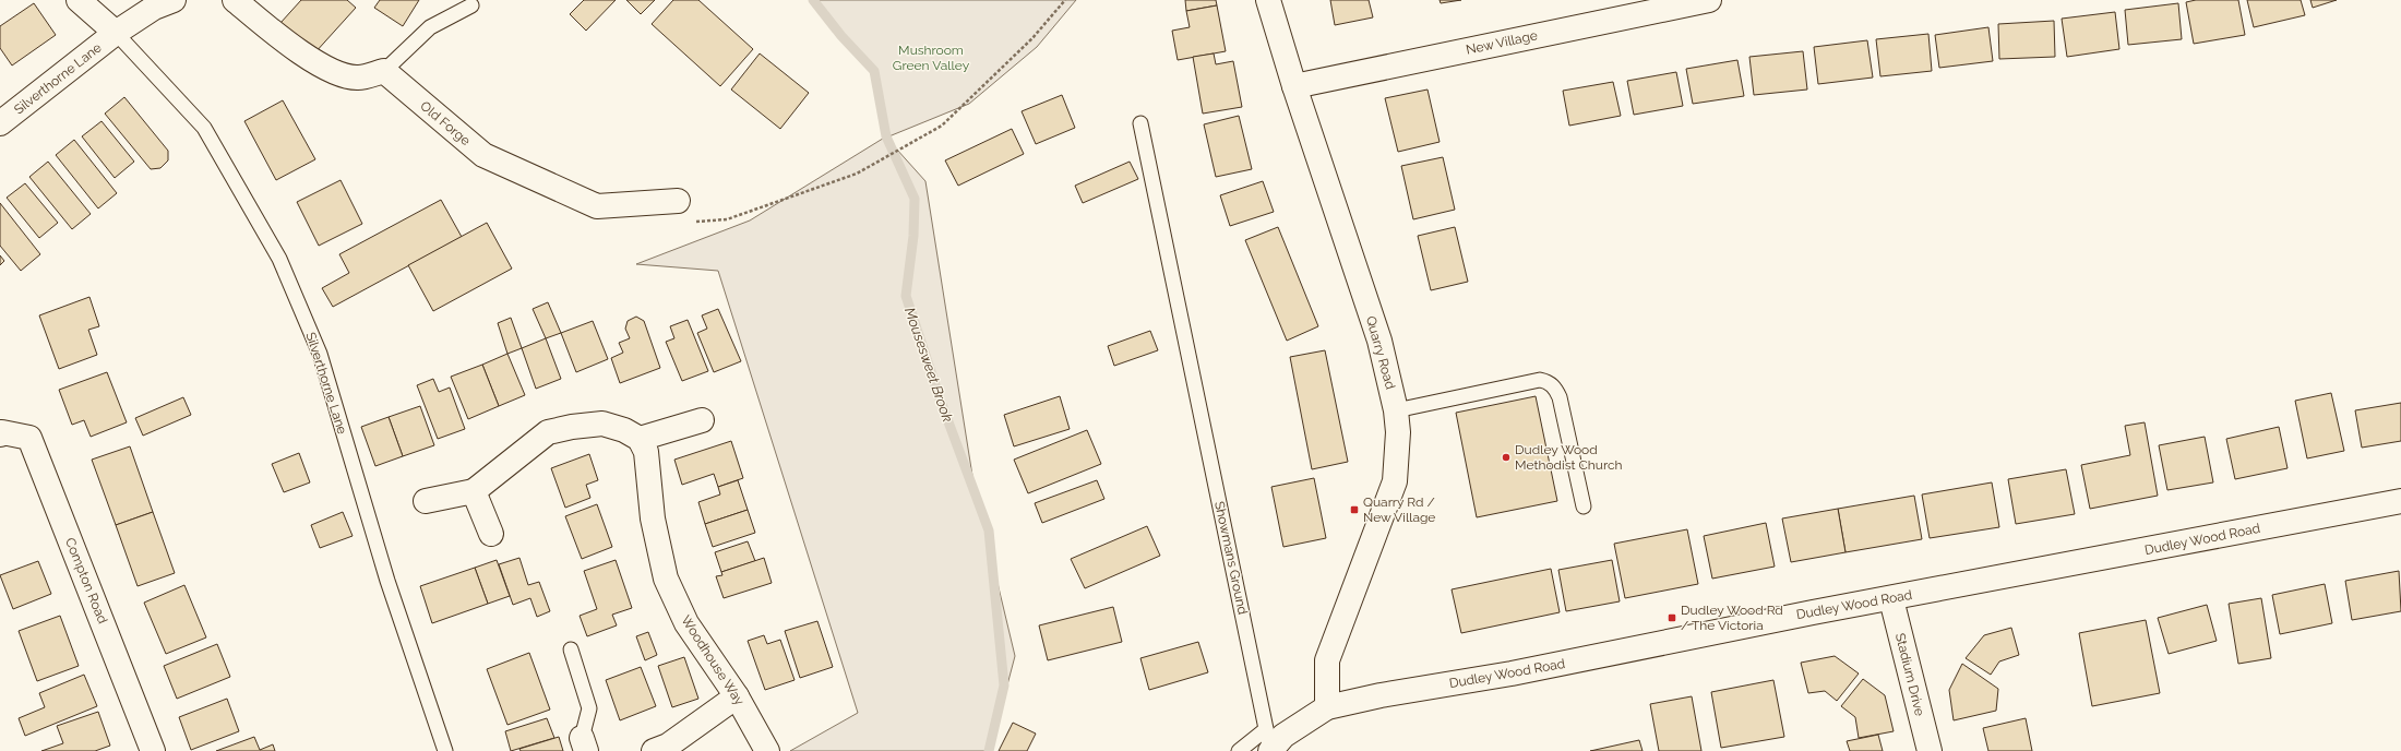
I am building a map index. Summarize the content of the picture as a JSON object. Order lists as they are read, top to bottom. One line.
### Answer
{"streets":{"street":["New Village","Silverthorne Lane","Old Forge","Quarry Road","Dudley Wood Road","Compton Road","Woodhouse Way","Stadium Drive"],"lane":["Showmans Ground"]},"crossings":[["New Village","Quarry Road"],["Quarry Road","Dudley Wood Road"],["Dudley Wood Road","Showmans Ground"],["Dudley Wood Road","Stadium Drive"]],"water":["Mousesweet Brook"],"parks":["Mushroom Green Valley"],"places":{"other":["Dudley Wood Methodist Church"],"transit":["Quarry Rd / New Village","Dudley Wood Rd / The Victoria"]}}
